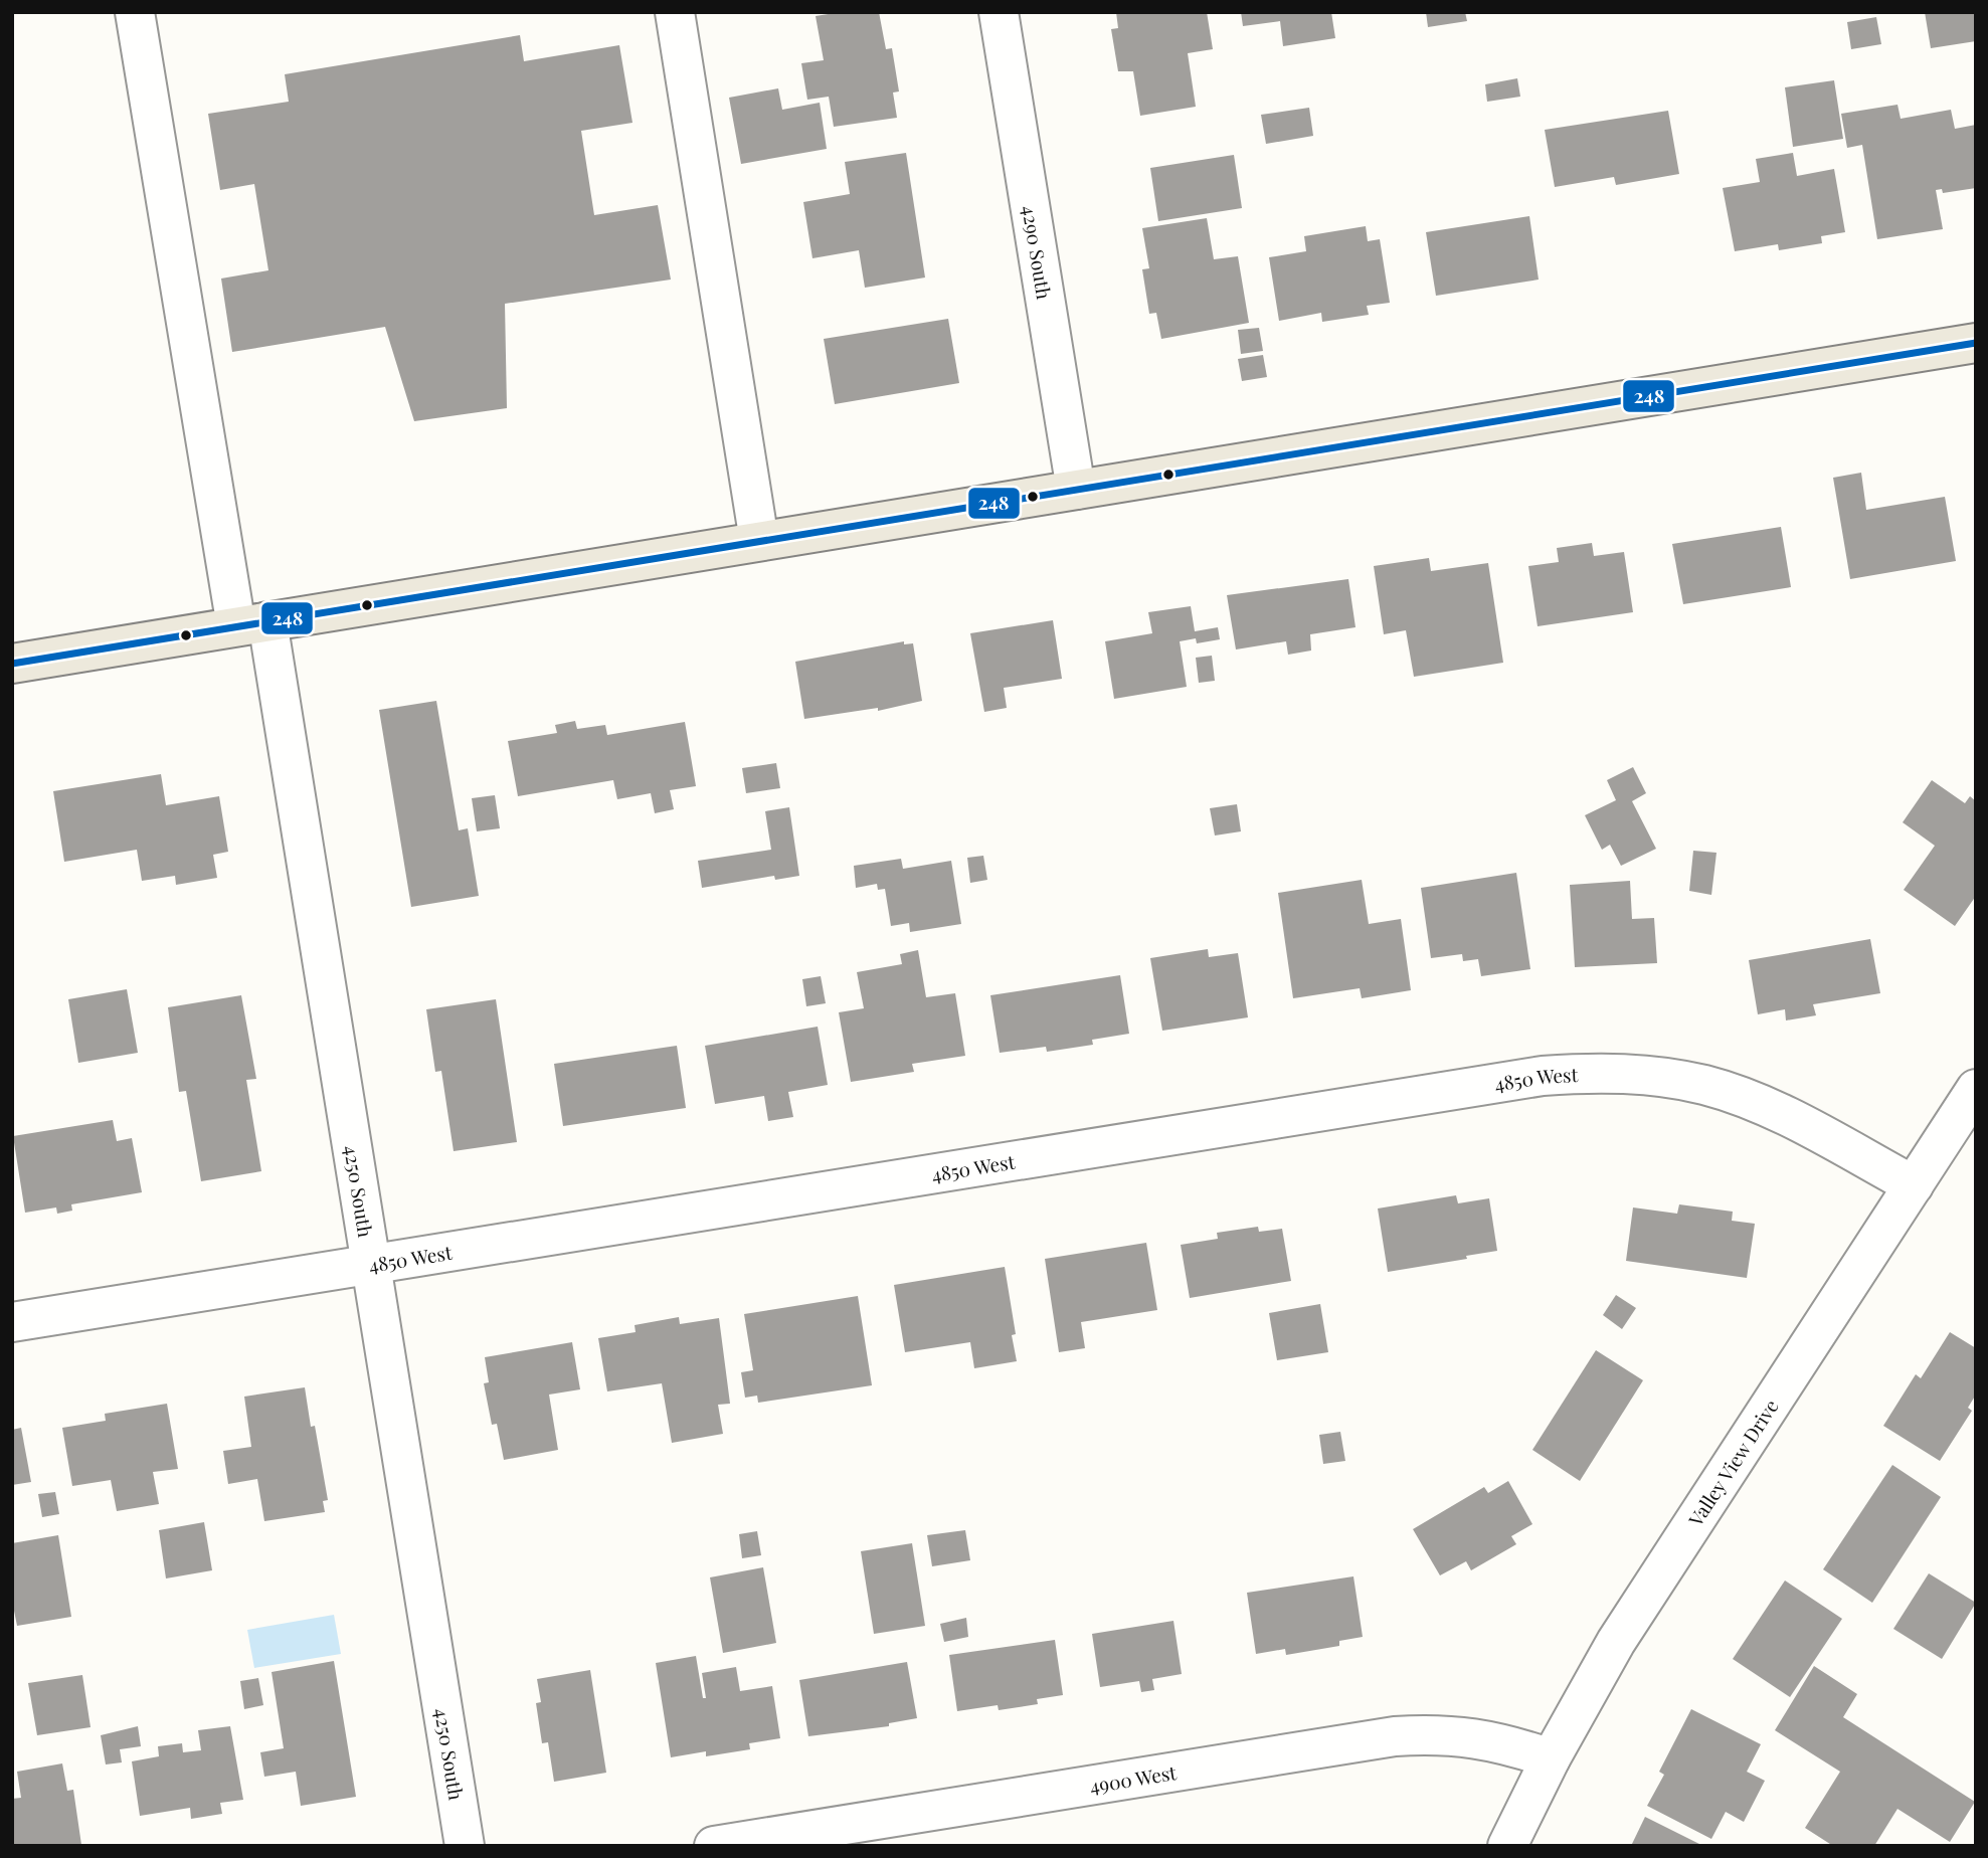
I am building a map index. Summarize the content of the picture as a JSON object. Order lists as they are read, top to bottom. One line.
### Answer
{"streets":{"street":["4290 South","4850 West","4250 South","Valley View Drive","4900 West"]},"crossings":[["4850 West","4250 South"],["4850 West","Valley View Drive"],["Valley View Drive","4900 West"]],"lines":["transit line 248"]}
